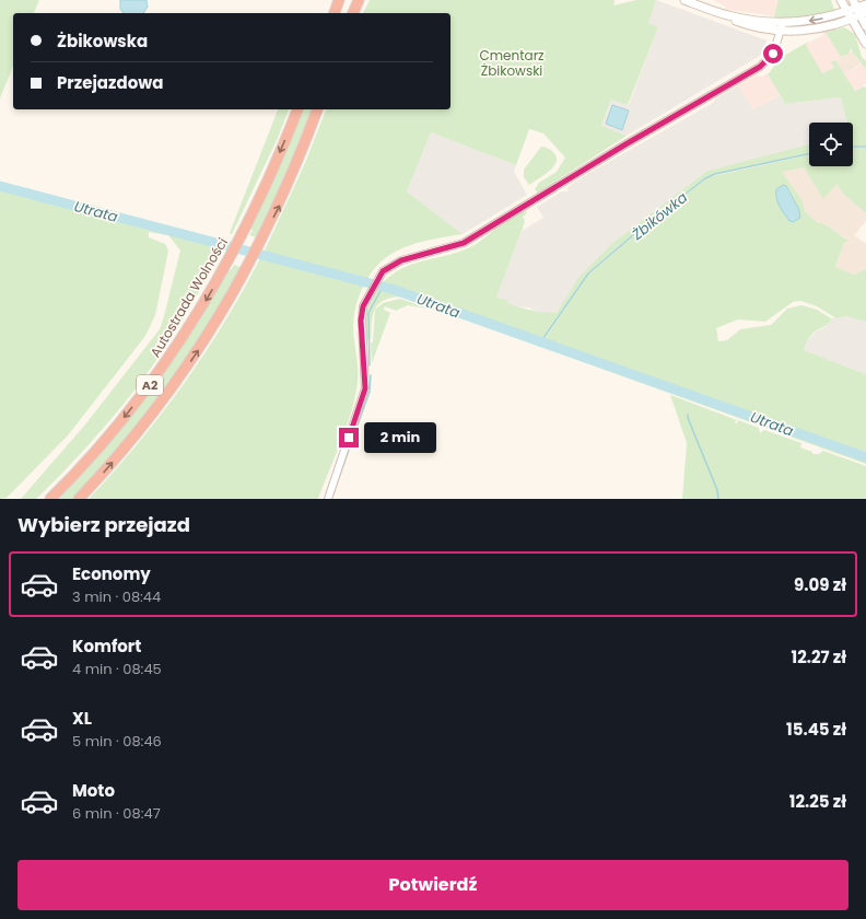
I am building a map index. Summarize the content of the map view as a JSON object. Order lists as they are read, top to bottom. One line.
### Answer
{"streets":{"highway":["Autostrada Wolności","A2"]},"water":["Utrata","Żbikówka"],"parks":["Cmentarz Żbikowski"],"page":{"banner":["Żbikowska","Przejazdowa"],"bubble":"2 min","heading":"Wybierz przejazd","list":[{"name":"Economy","note":"3 min · 08:44","value":"9.09 zł"},{"name":"Komfort","note":"4 min · 08:45","value":"12.27 zł"},{"name":"XL","note":"5 min · 08:46","value":"15.45 zł"},{"name":"Moto","note":"6 min · 08:47","value":"12.25 zł"}],"buttons":"Potwierdź"}}
